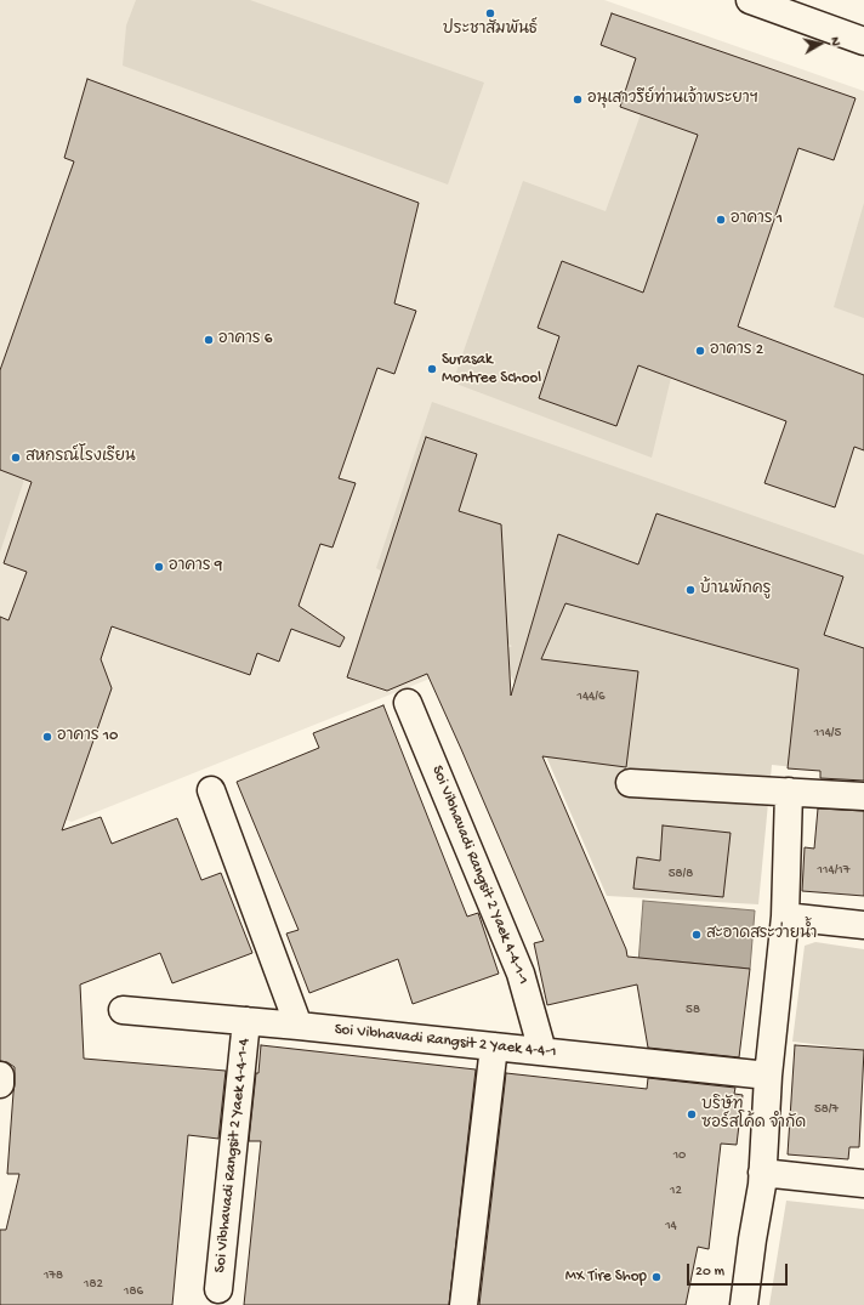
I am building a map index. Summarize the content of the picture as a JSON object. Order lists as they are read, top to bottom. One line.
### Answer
{"streets":{"street":["Soi Vibhavadi Rangsit 2 Yaek 4-4-1-1","Soi Vibhavadi Rangsit 2 Yaek 4-4-1","Soi Vibhavadi Rangsit 2 Yaek 4-4-1-4"]},"crossings":[["Soi Vibhavadi Rangsit 2 Yaek 4-4-1-1","Soi Vibhavadi Rangsit 2 Yaek 4-4-1"],["Soi Vibhavadi Rangsit 2 Yaek 4-4-1","Soi Vibhavadi Rangsit 2 Yaek 4-4-1-4"]],"places":["ประชาสัมพันธ์","อนุเสาวรีย์ท่านเจ้าพระยาฯ","อาคาร 1","อาคาร 6","อาคาร 2","Surasak Montree School","สหกรณ์โรงเรียน","อาคาร 9","บ้านพักครู","อาคาร 10","สะอาดสระว่ายน้ำ","บริษัท ซอร์สโค้ด จำกัด","MX Tire Shop"],"house_numbers":["144/6","114/5","114/17","58/8","58","58/7","10","12","14","178","182","186"],"scale_bar":"20 m","north":"right"}
